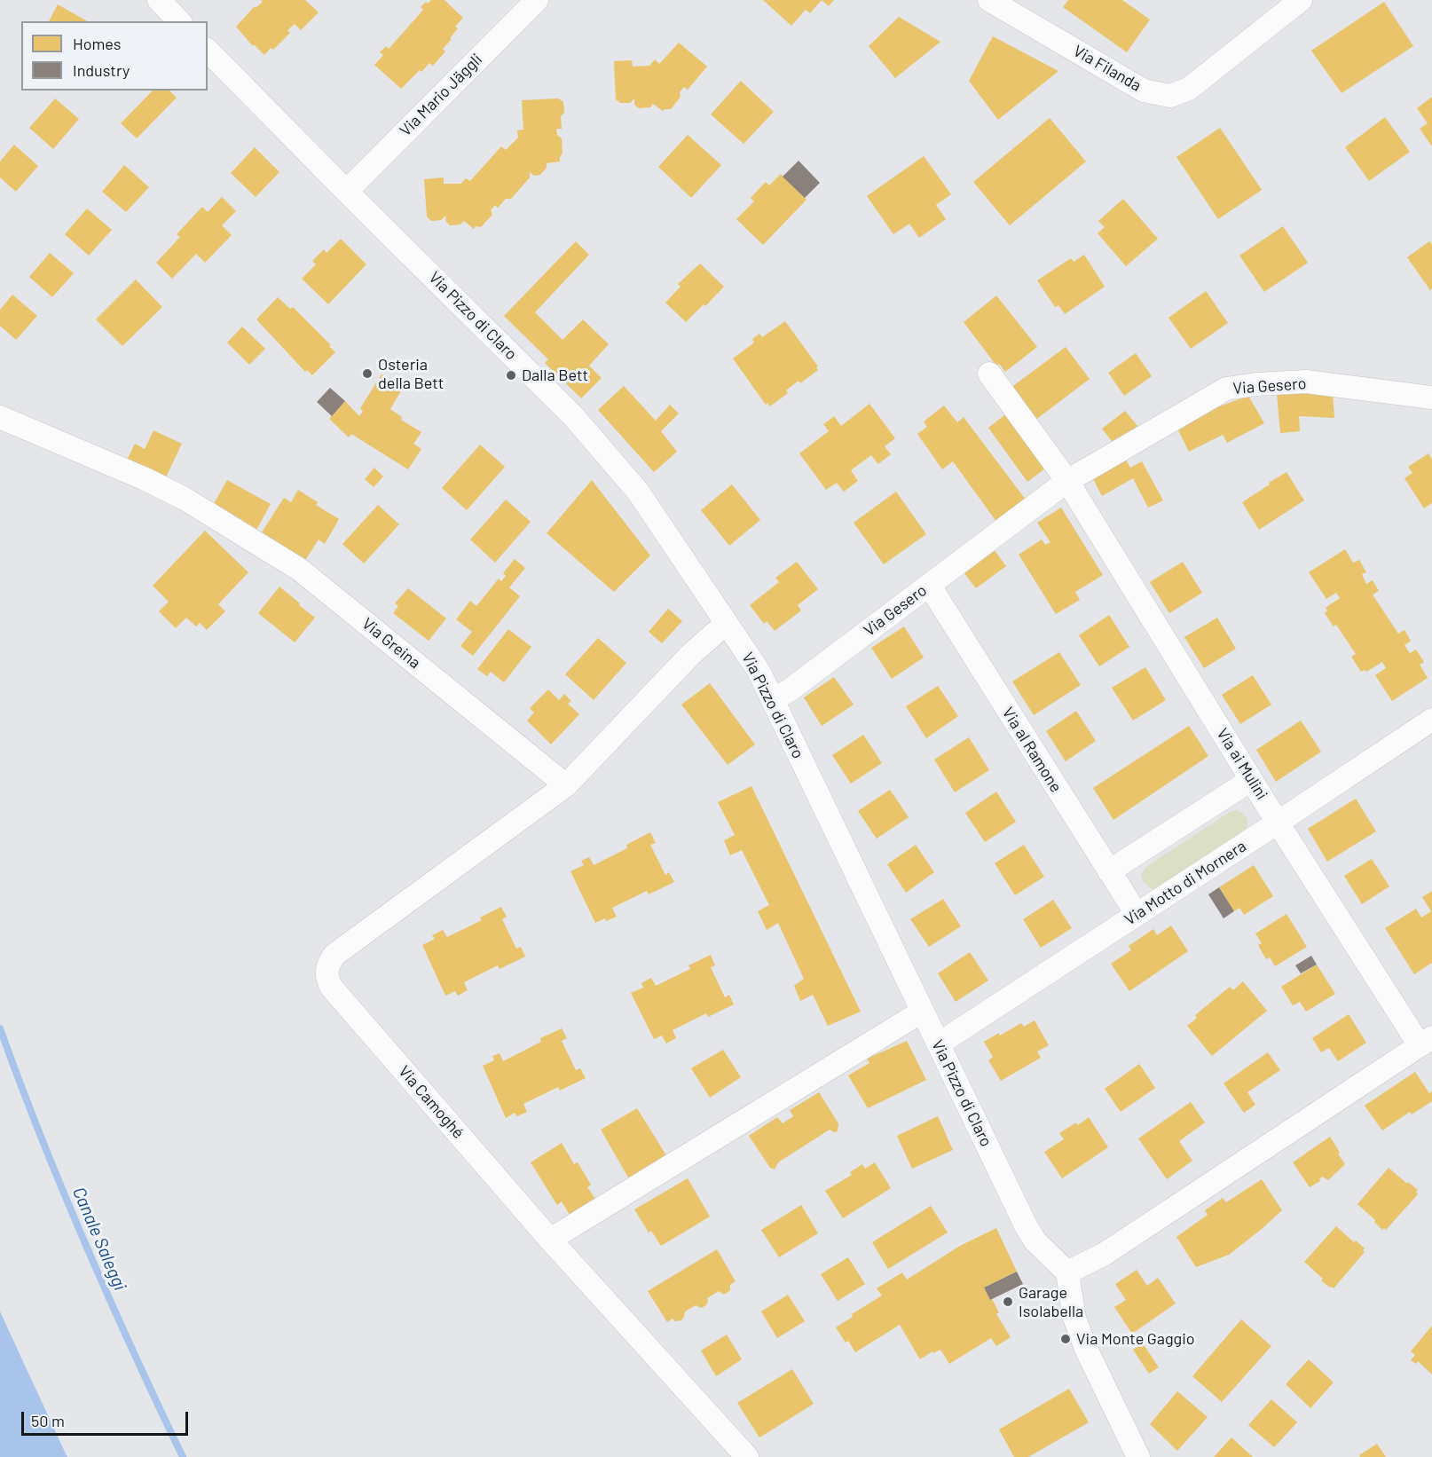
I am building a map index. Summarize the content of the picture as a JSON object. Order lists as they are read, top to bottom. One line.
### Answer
{"streets":{"street":["Via Filanda","Via Mario Jäggli","Via Pizzo di Claro","Via Gesero","Via Greina","Via al Ramone","Via ai Mulini","Via Motto di Mornera","Via Camoghé"]},"crossings":[["Via Mario Jäggli","Via Pizzo di Claro"],["Via Pizzo di Claro","Via Gesero"],["Via Pizzo di Claro","Via Motto di Mornera"],["Via Gesero","Via al Ramone"],["Via Gesero","Via ai Mulini"],["Via Greina","Via Camoghé"],["Via al Ramone","Via Motto di Mornera"],["Via ai Mulini","Via Motto di Mornera"]],"water":["Canale Saleggi"],"places":["Osteria della Bett","Dalla Bett","Garage Isolabella","Via Monte Gaggio"],"legend":["Homes","Industry"],"scale_bar":"50 m"}
